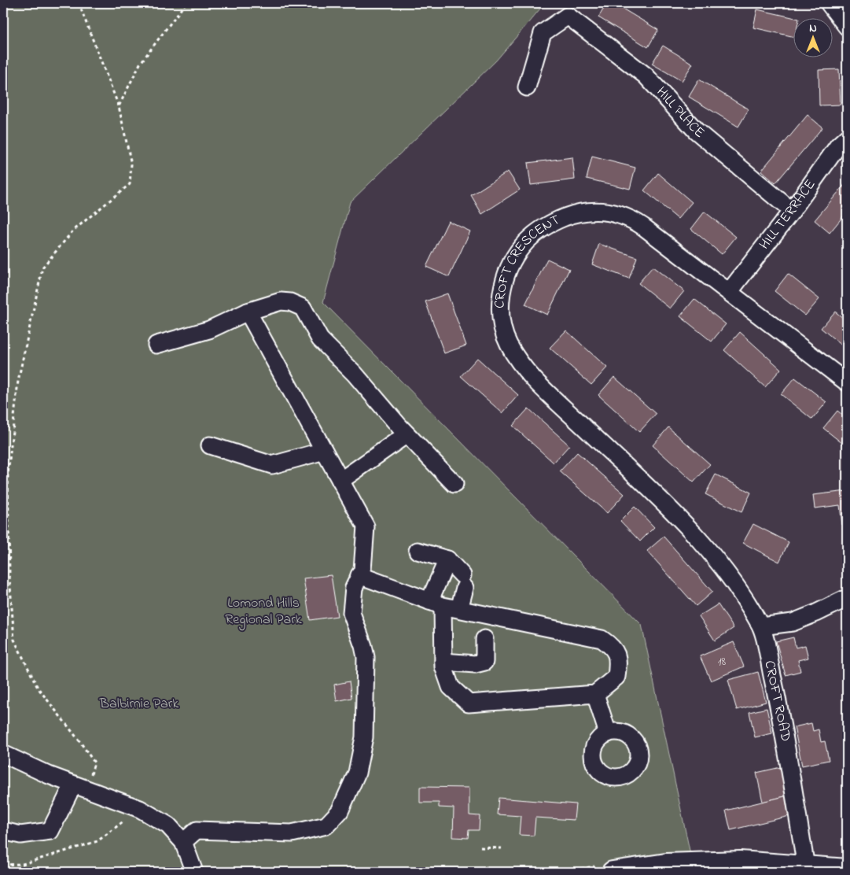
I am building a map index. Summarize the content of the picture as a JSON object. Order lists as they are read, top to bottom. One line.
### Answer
{"streets":{"street":["HILL PLACE","HILL TERRACE","CROFT CRESCENT","CROFT ROAD"]},"crossings":[["HILL PLACE","HILL TERRACE"],["HILL TERRACE","CROFT CRESCENT"],["CROFT CRESCENT","CROFT ROAD"]],"parks":["Lomond Hills Regional Park","Balbirnie Park"],"house_numbers":["18"],"north":"top"}
